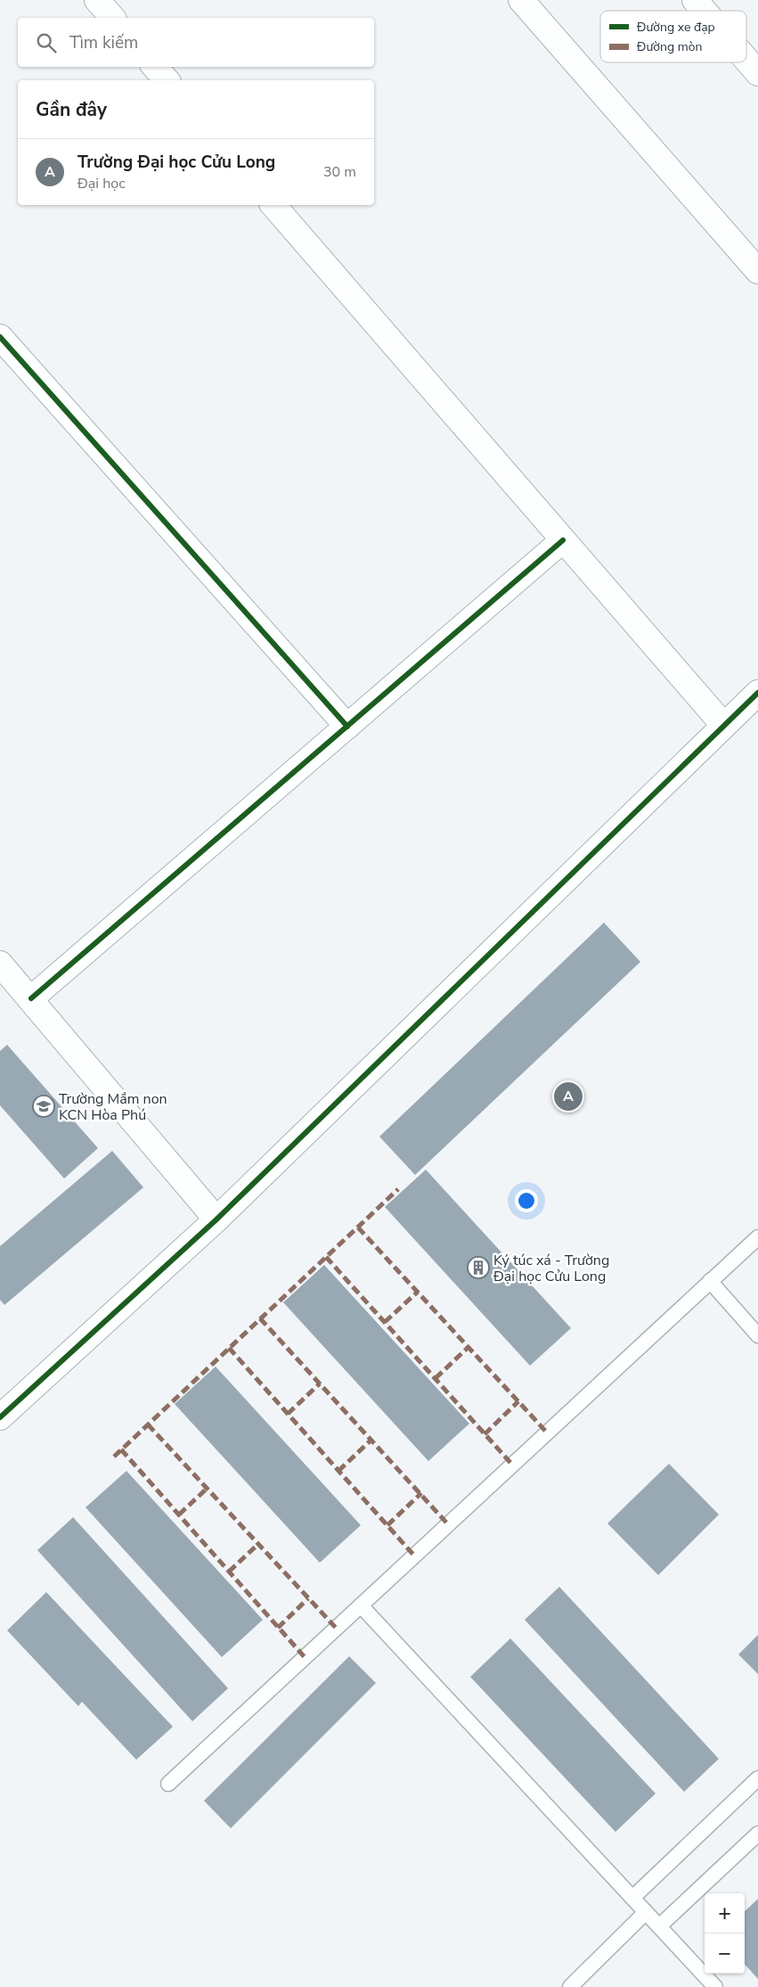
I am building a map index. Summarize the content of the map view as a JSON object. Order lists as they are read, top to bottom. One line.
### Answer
{"places":{"school or university":["Trường Mầm non KCN Hòa Phú"],"building":["Ký túc xá - Trường Đại học Cửu Long"]},"legend":["Đường xe đạp","Đường mòn"],"page":{"search":"Tìm kiếm","heading":"Gần đây","list":[{"mark":"A","name":"Trường Đại học Cửu Long","note":"Đại học","value":"30 m"}],"pins":"A","map_buttons":["+","−"]}}
